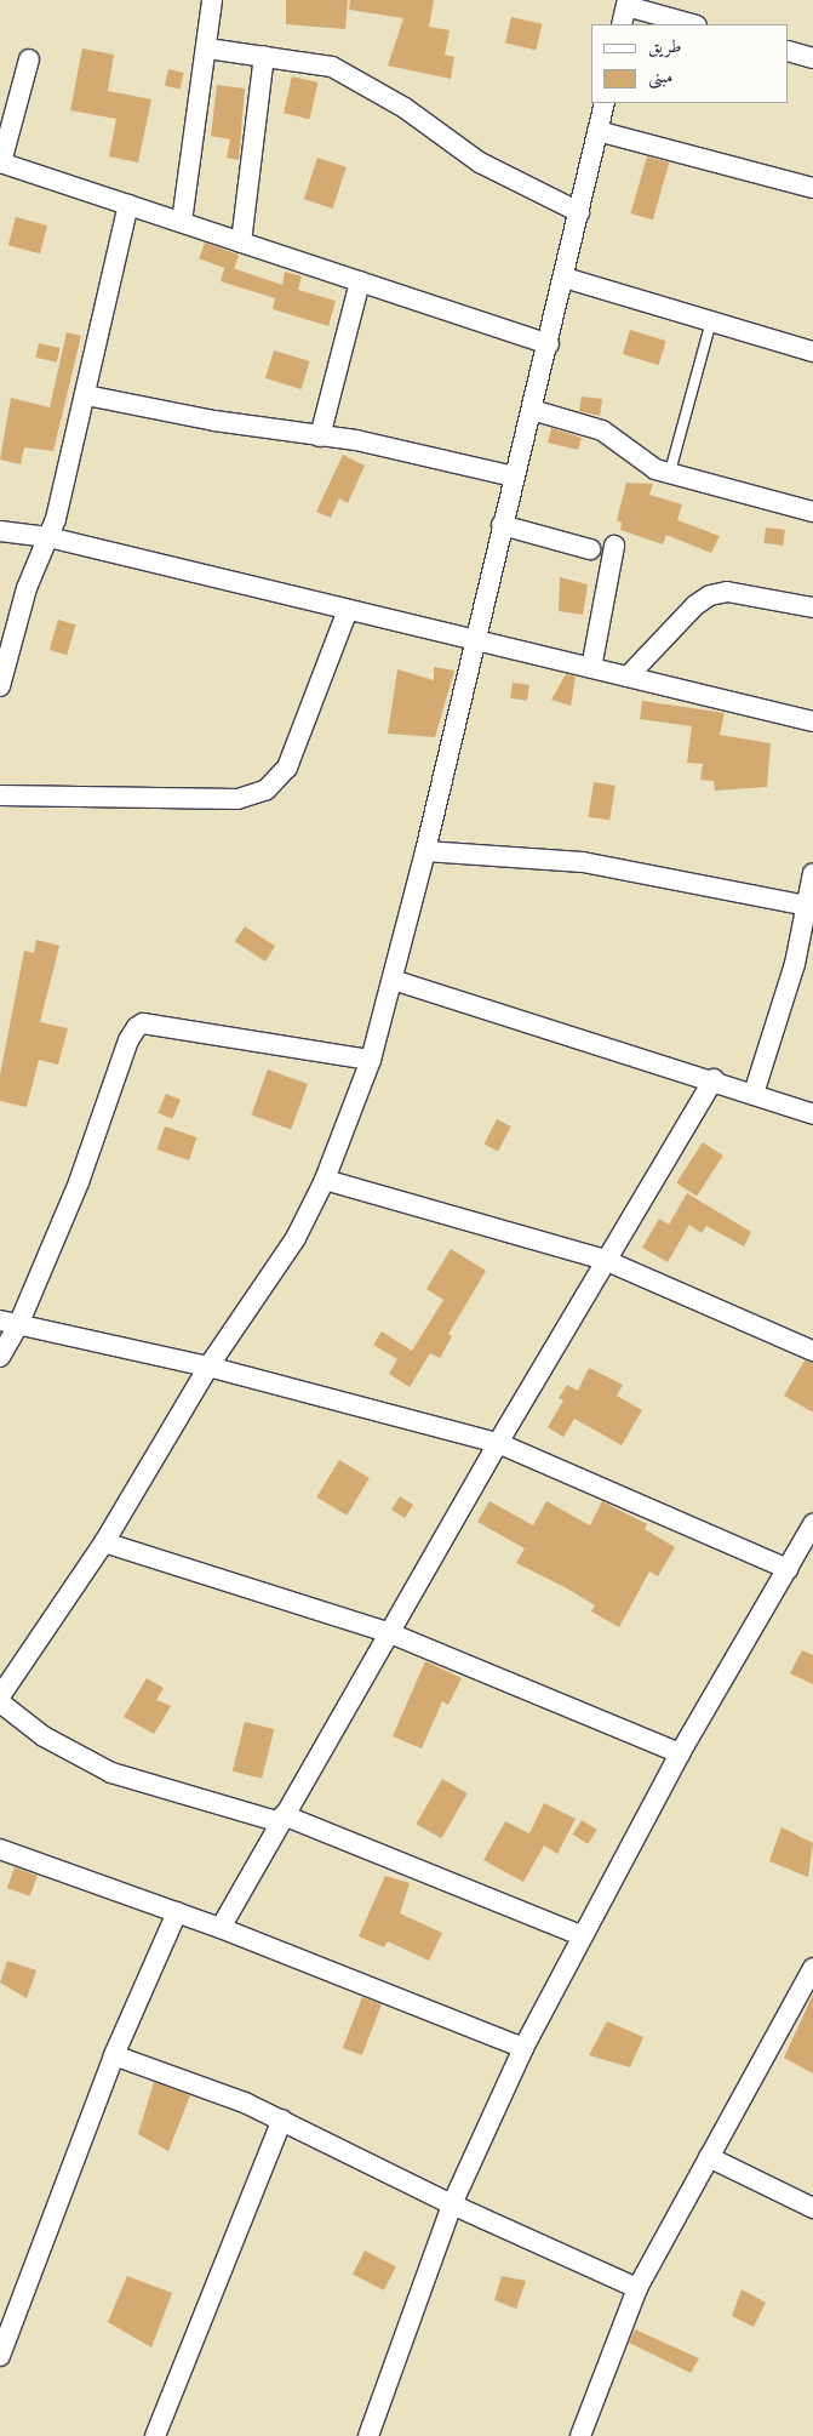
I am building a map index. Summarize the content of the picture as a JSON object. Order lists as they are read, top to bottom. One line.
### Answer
{"legend":["طريق","مبنى"]}
